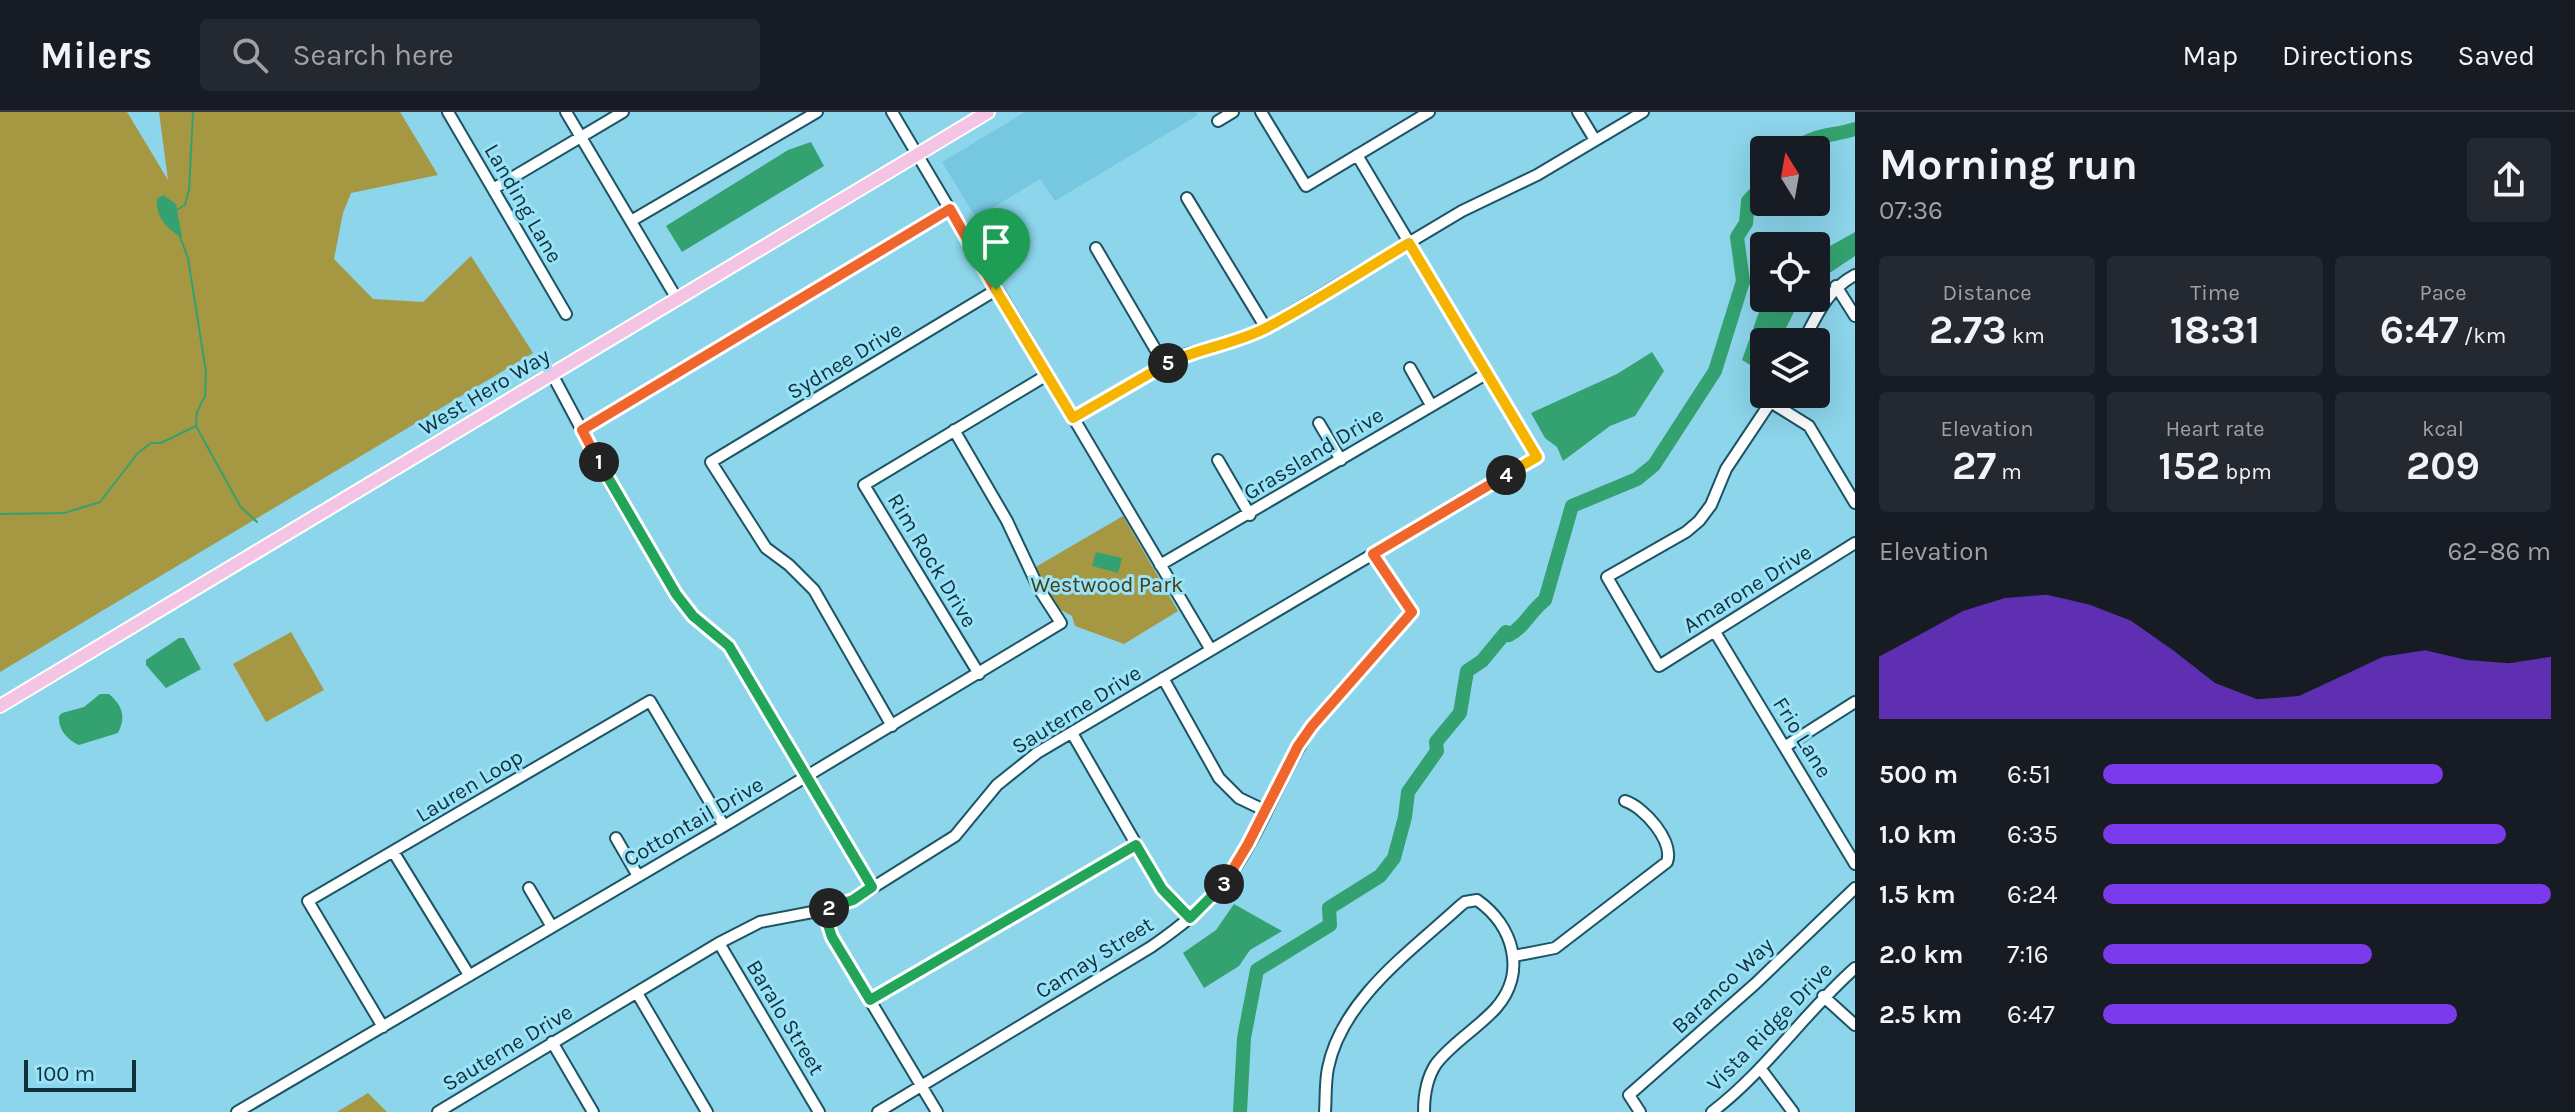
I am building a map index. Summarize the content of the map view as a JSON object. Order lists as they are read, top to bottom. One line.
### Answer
{"streets":{"main road":["West Hero Way"],"street":["Landing Lane","Sydnee Drive","Grassland Drive","Rim Rock Drive","Amarone Drive","Sauterne Drive","Frio Lane","Lauren Loop","Cottontail Drive","Camay Street","Baranco Way","Baralo Street","Vista Ridge Drive"]},"crossings":[["Sydnee Drive","Cottontail Drive"],["Grassland Drive","Sauterne Drive"],["Rim Rock Drive","Cottontail Drive"],["Amarone Drive","Frio Lane"],["Sauterne Drive","Camay Street"],["Sauterne Drive","Baralo Street"],["Lauren Loop","Cottontail Drive"]],"parks":["Westwood Park"],"scale_bar":"100 m","north":"top","page":{"header":"Milers","search":"Search here","nav":["Map","Directions","Saved"],"heading":["Morning run","07:36"],"stats":[["Distance","2.73 km"],["Time","18:31"],["Pace","6:47 /km"],["Elevation","27 m"],["Heart rate","152 bpm"],["kcal","209"]],"pins":["5","1","4","3","2"],"chart":["Elevation","62–86 m"],"list":[{"name":"500 m","note":"6:51"},{"name":"1.0 km","note":"6:35"},{"name":"1.5 km","note":"6:24"},{"name":"2.0 km","note":"7:16"},{"name":"2.5 km","note":"6:47"}],"scale":"100 m"}}
